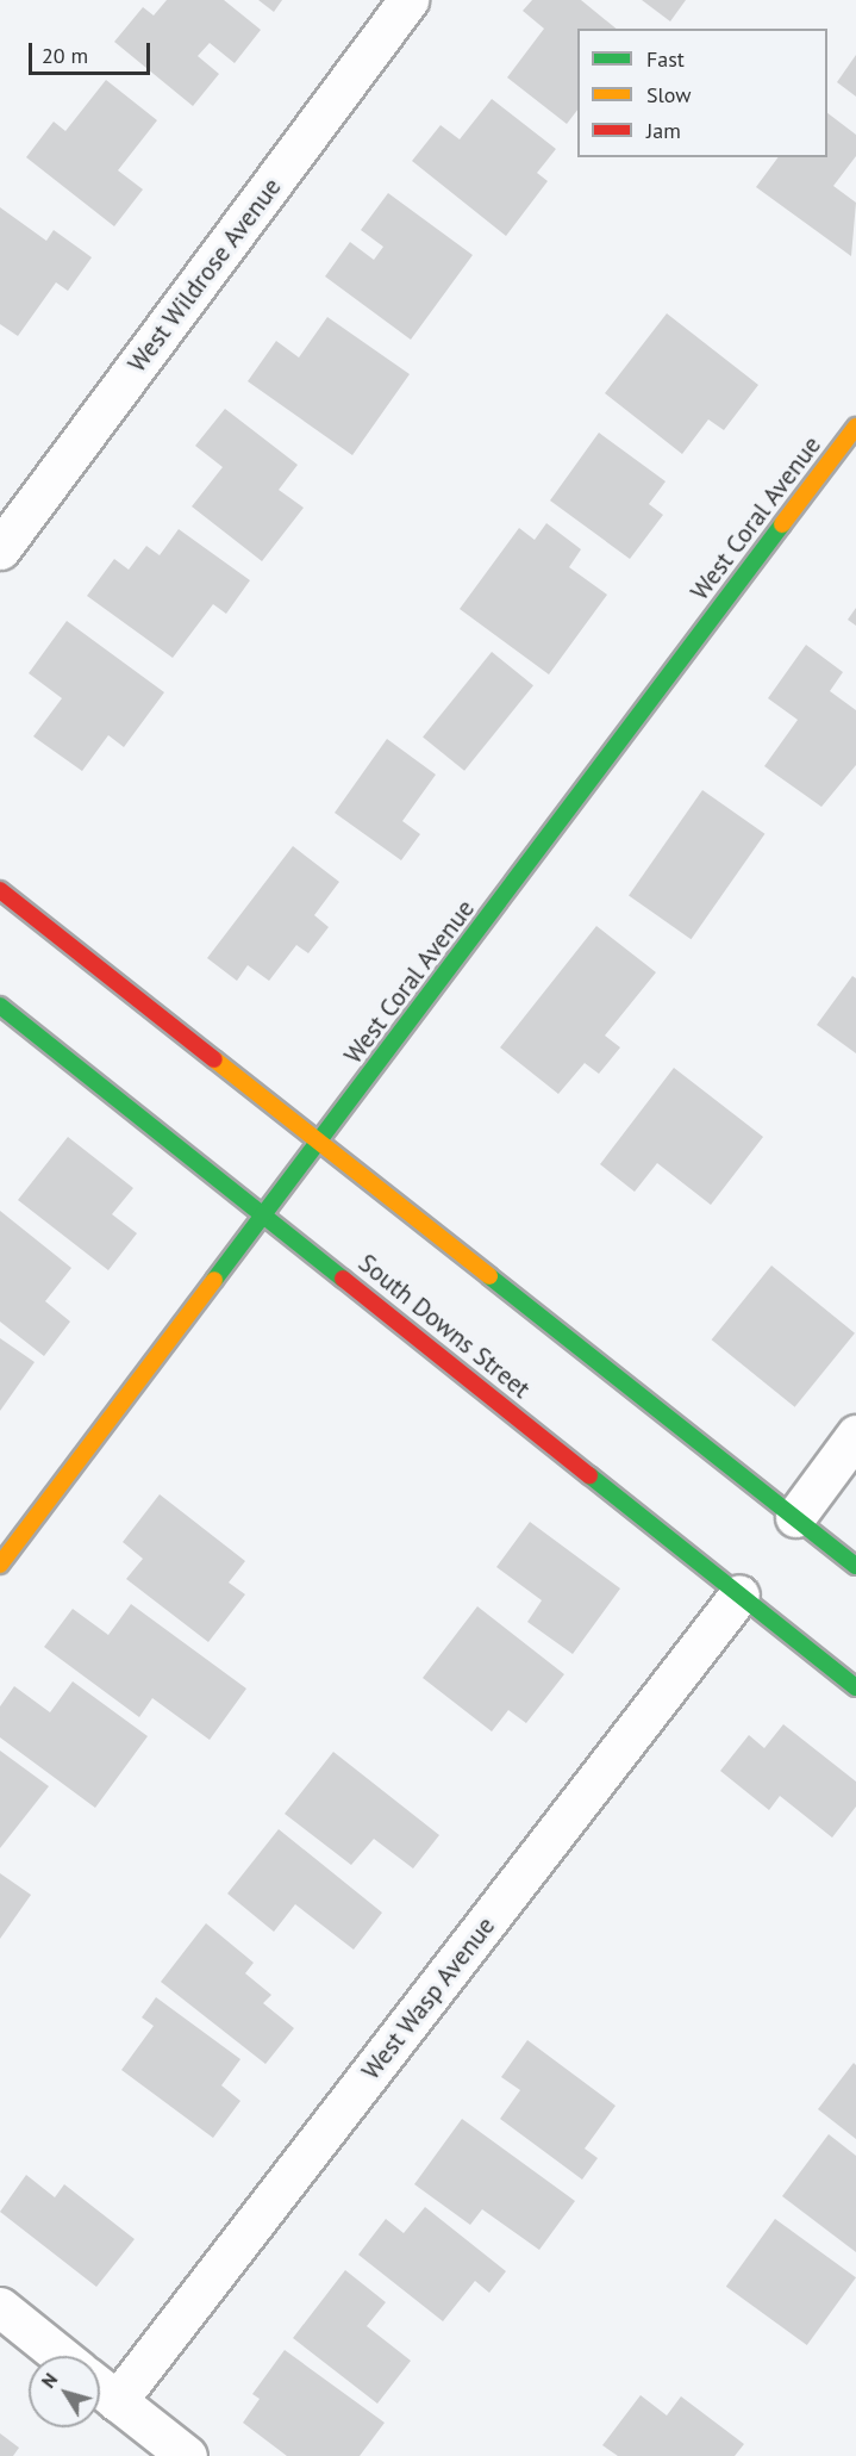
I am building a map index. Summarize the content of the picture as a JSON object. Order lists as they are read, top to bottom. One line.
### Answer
{"streets":{"main road":["West Coral Avenue","South Downs Street"],"street":["West Wildrose Avenue","West Wasp Avenue"]},"crossings":[["West Coral Avenue","South Downs Street"],["South Downs Street","West Wasp Avenue"]],"legend":["Fast","Slow","Jam"],"scale_bar":"20 m","north":"top left"}
